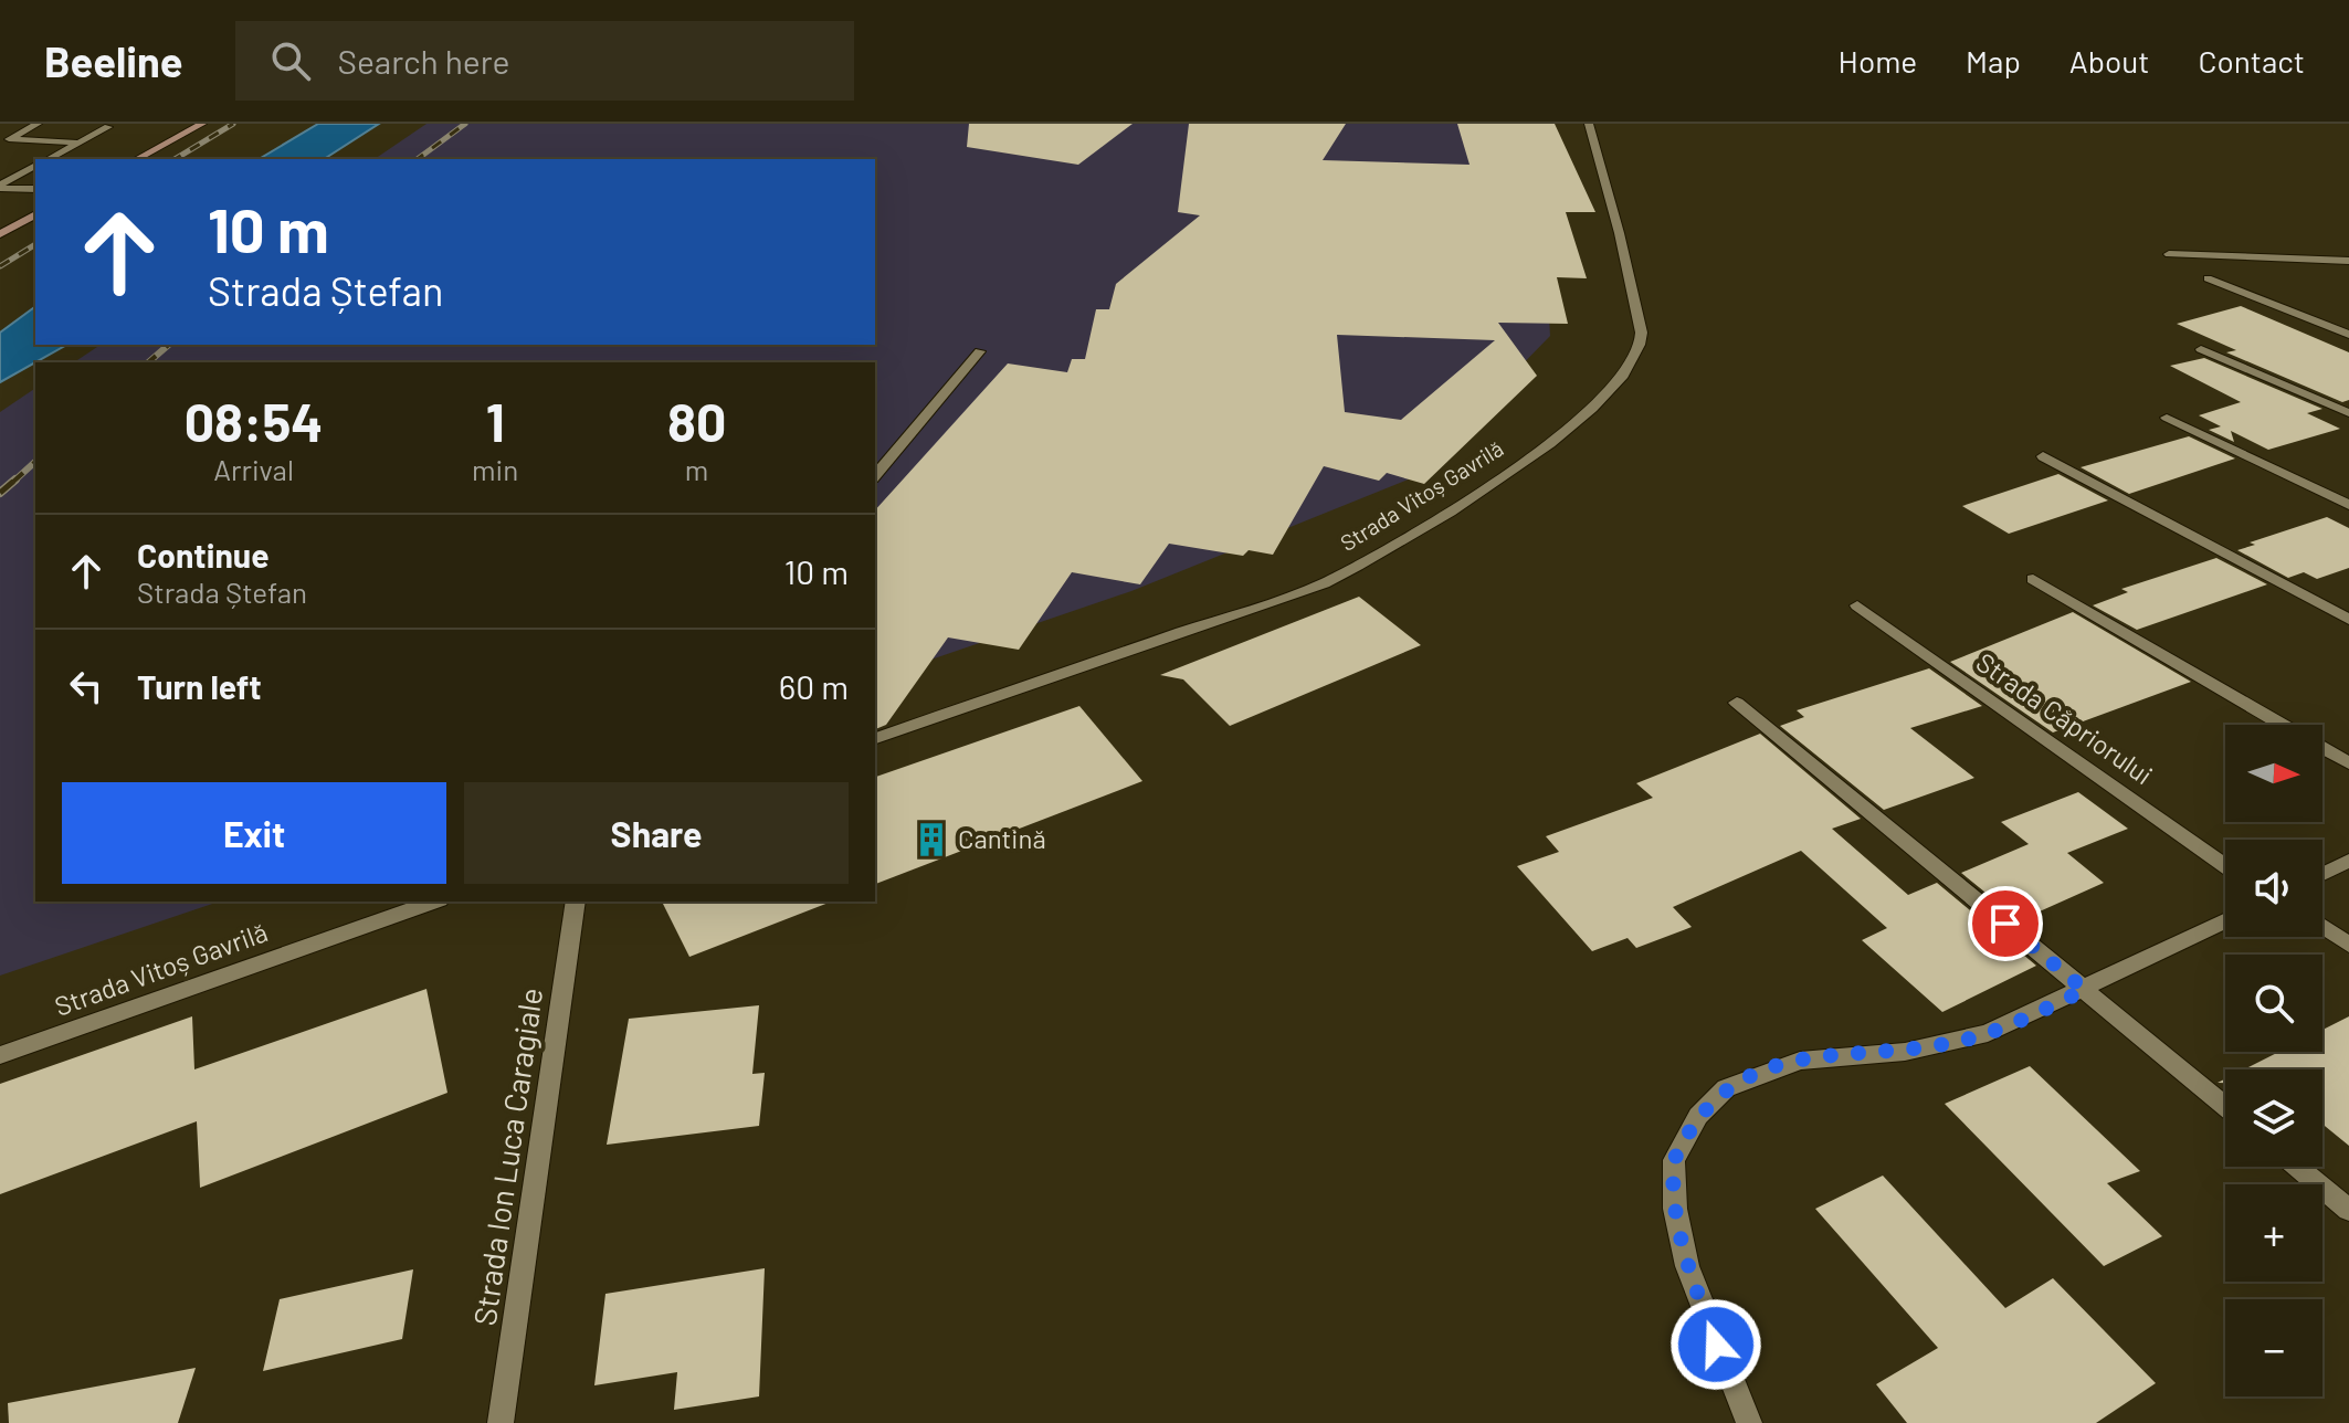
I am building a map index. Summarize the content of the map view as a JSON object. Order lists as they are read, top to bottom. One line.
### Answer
{"streets":{"street":["Strada Vitoș Gavrilă","Strada Căpriorului","Strada Ion Luca Caragiale"]},"places":{"building":["Cantină"]},"north":"right","page":{"header":"Beeline","search":"Search here","nav":["Home","Map","About","Contact"],"turn":["10 m","Strada Ștefan"],"eta":["08:54","Arrival","1","min","80","m"],"list":[{"name":"Continue","note":"Strada Ștefan","value":"10 m"},{"name":"Turn left","value":"60 m"}],"map_buttons":["+","−"],"buttons":["Exit","Share"]}}
